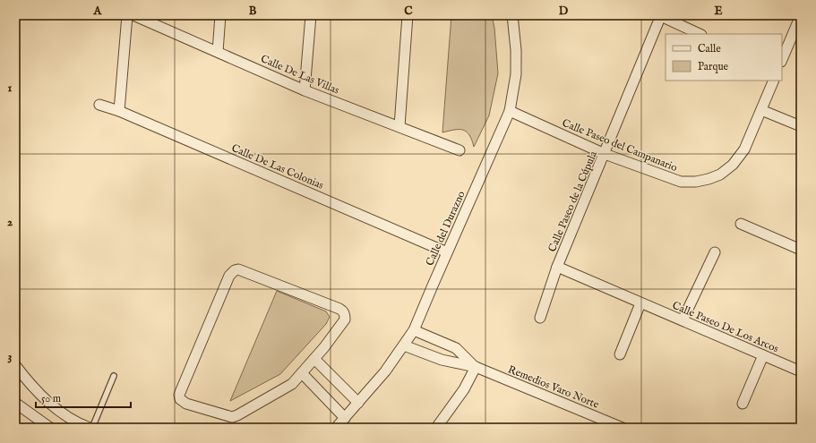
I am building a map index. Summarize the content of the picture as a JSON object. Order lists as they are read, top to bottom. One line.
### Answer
{"streets":{"street":["Calle De Las Villas","Calle Paseo del Campanario","Calle De Las Colonias","Calle Paseo de la Cúpula","Calle del Durazno","Calle Paseo De Los Arcos","Remedios Varo Norte"]},"crossings":[["Calle Paseo del Campanario","Calle Paseo de la Cúpula"],["Calle Paseo del Campanario","Calle del Durazno"],["Calle De Las Colonias","Calle del Durazno"],["Calle Paseo de la Cúpula","Calle Paseo De Los Arcos"],["Calle del Durazno","Remedios Varo Norte"]],"legend":["Calle","Parque"],"scale_bar":"50 m","grid":{"columns":["A","B","C","D","E"],"rows":["1","2","3"]}}
